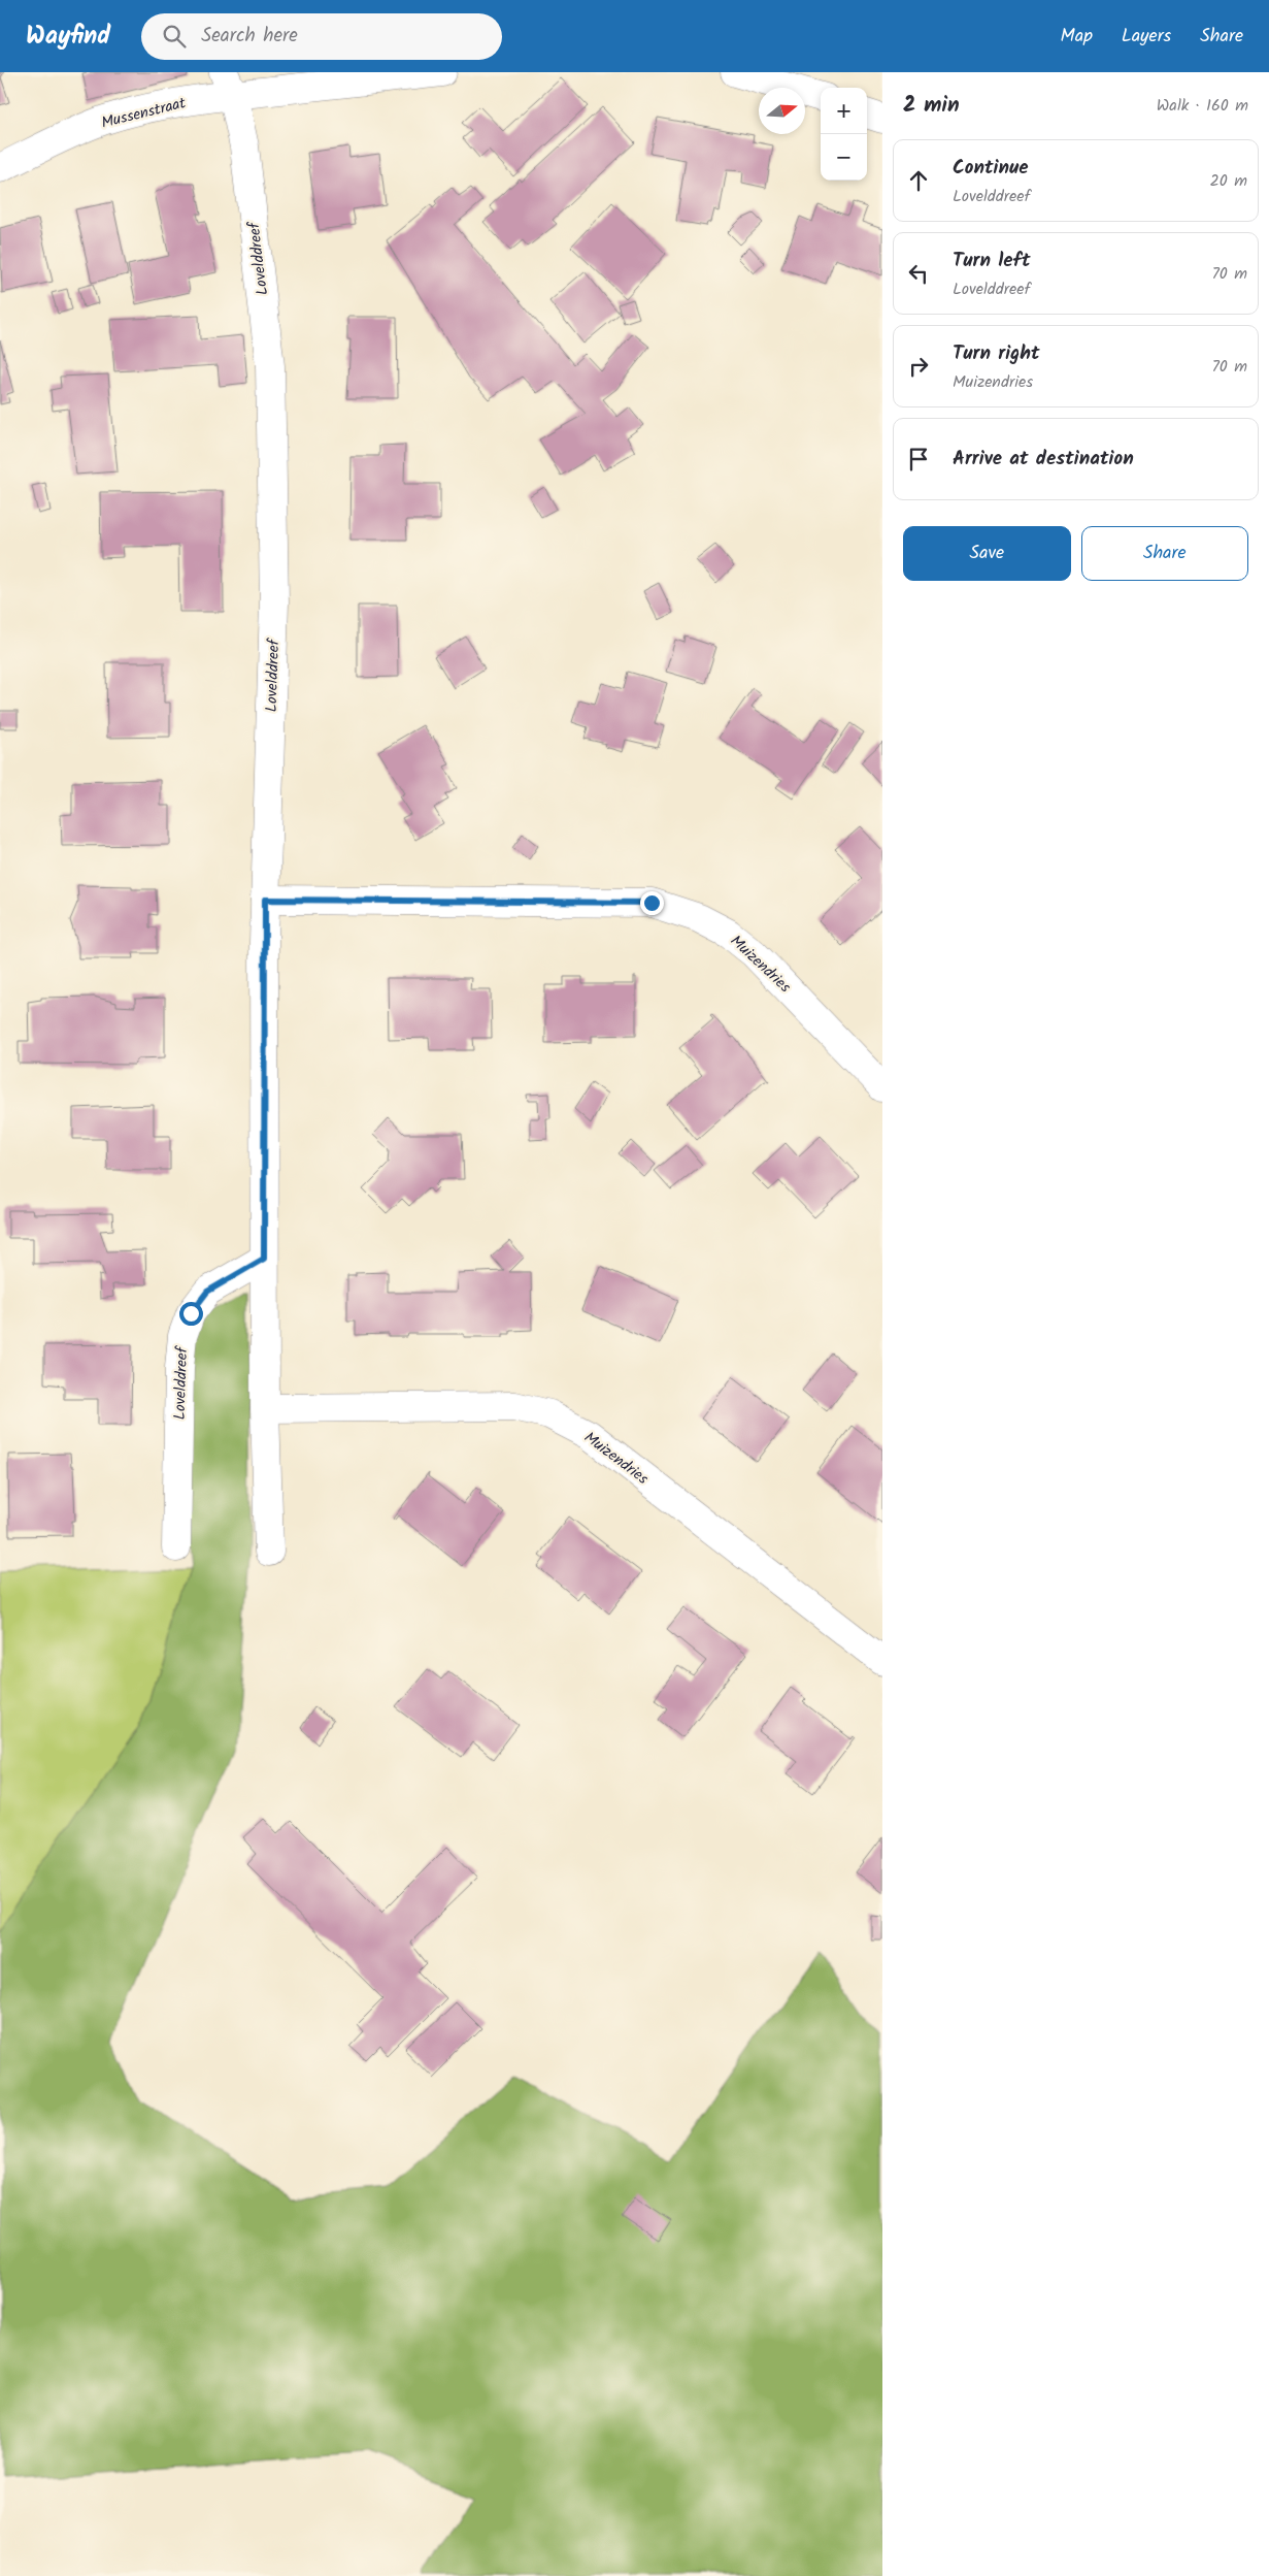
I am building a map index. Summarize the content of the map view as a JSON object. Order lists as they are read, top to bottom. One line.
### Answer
{"streets":{"street":["Mussenstraat","Lovelddreef","Muizendries"]},"crossings":[["Mussenstraat","Lovelddreef"],["Lovelddreef","Muizendries"]],"north":"right","page":{"header":"Wayfind","search":"Search here","nav":["Map","Layers","Share"],"heading":["2 min","Walk · 160 m"],"map_buttons":["+","−"],"list":[["Continue","Lovelddreef","20 m"],["Turn left","Lovelddreef","70 m"],["Turn right","Muizendries","70 m"],"Arrive at destination"],"buttons":["Save","Share"]}}
